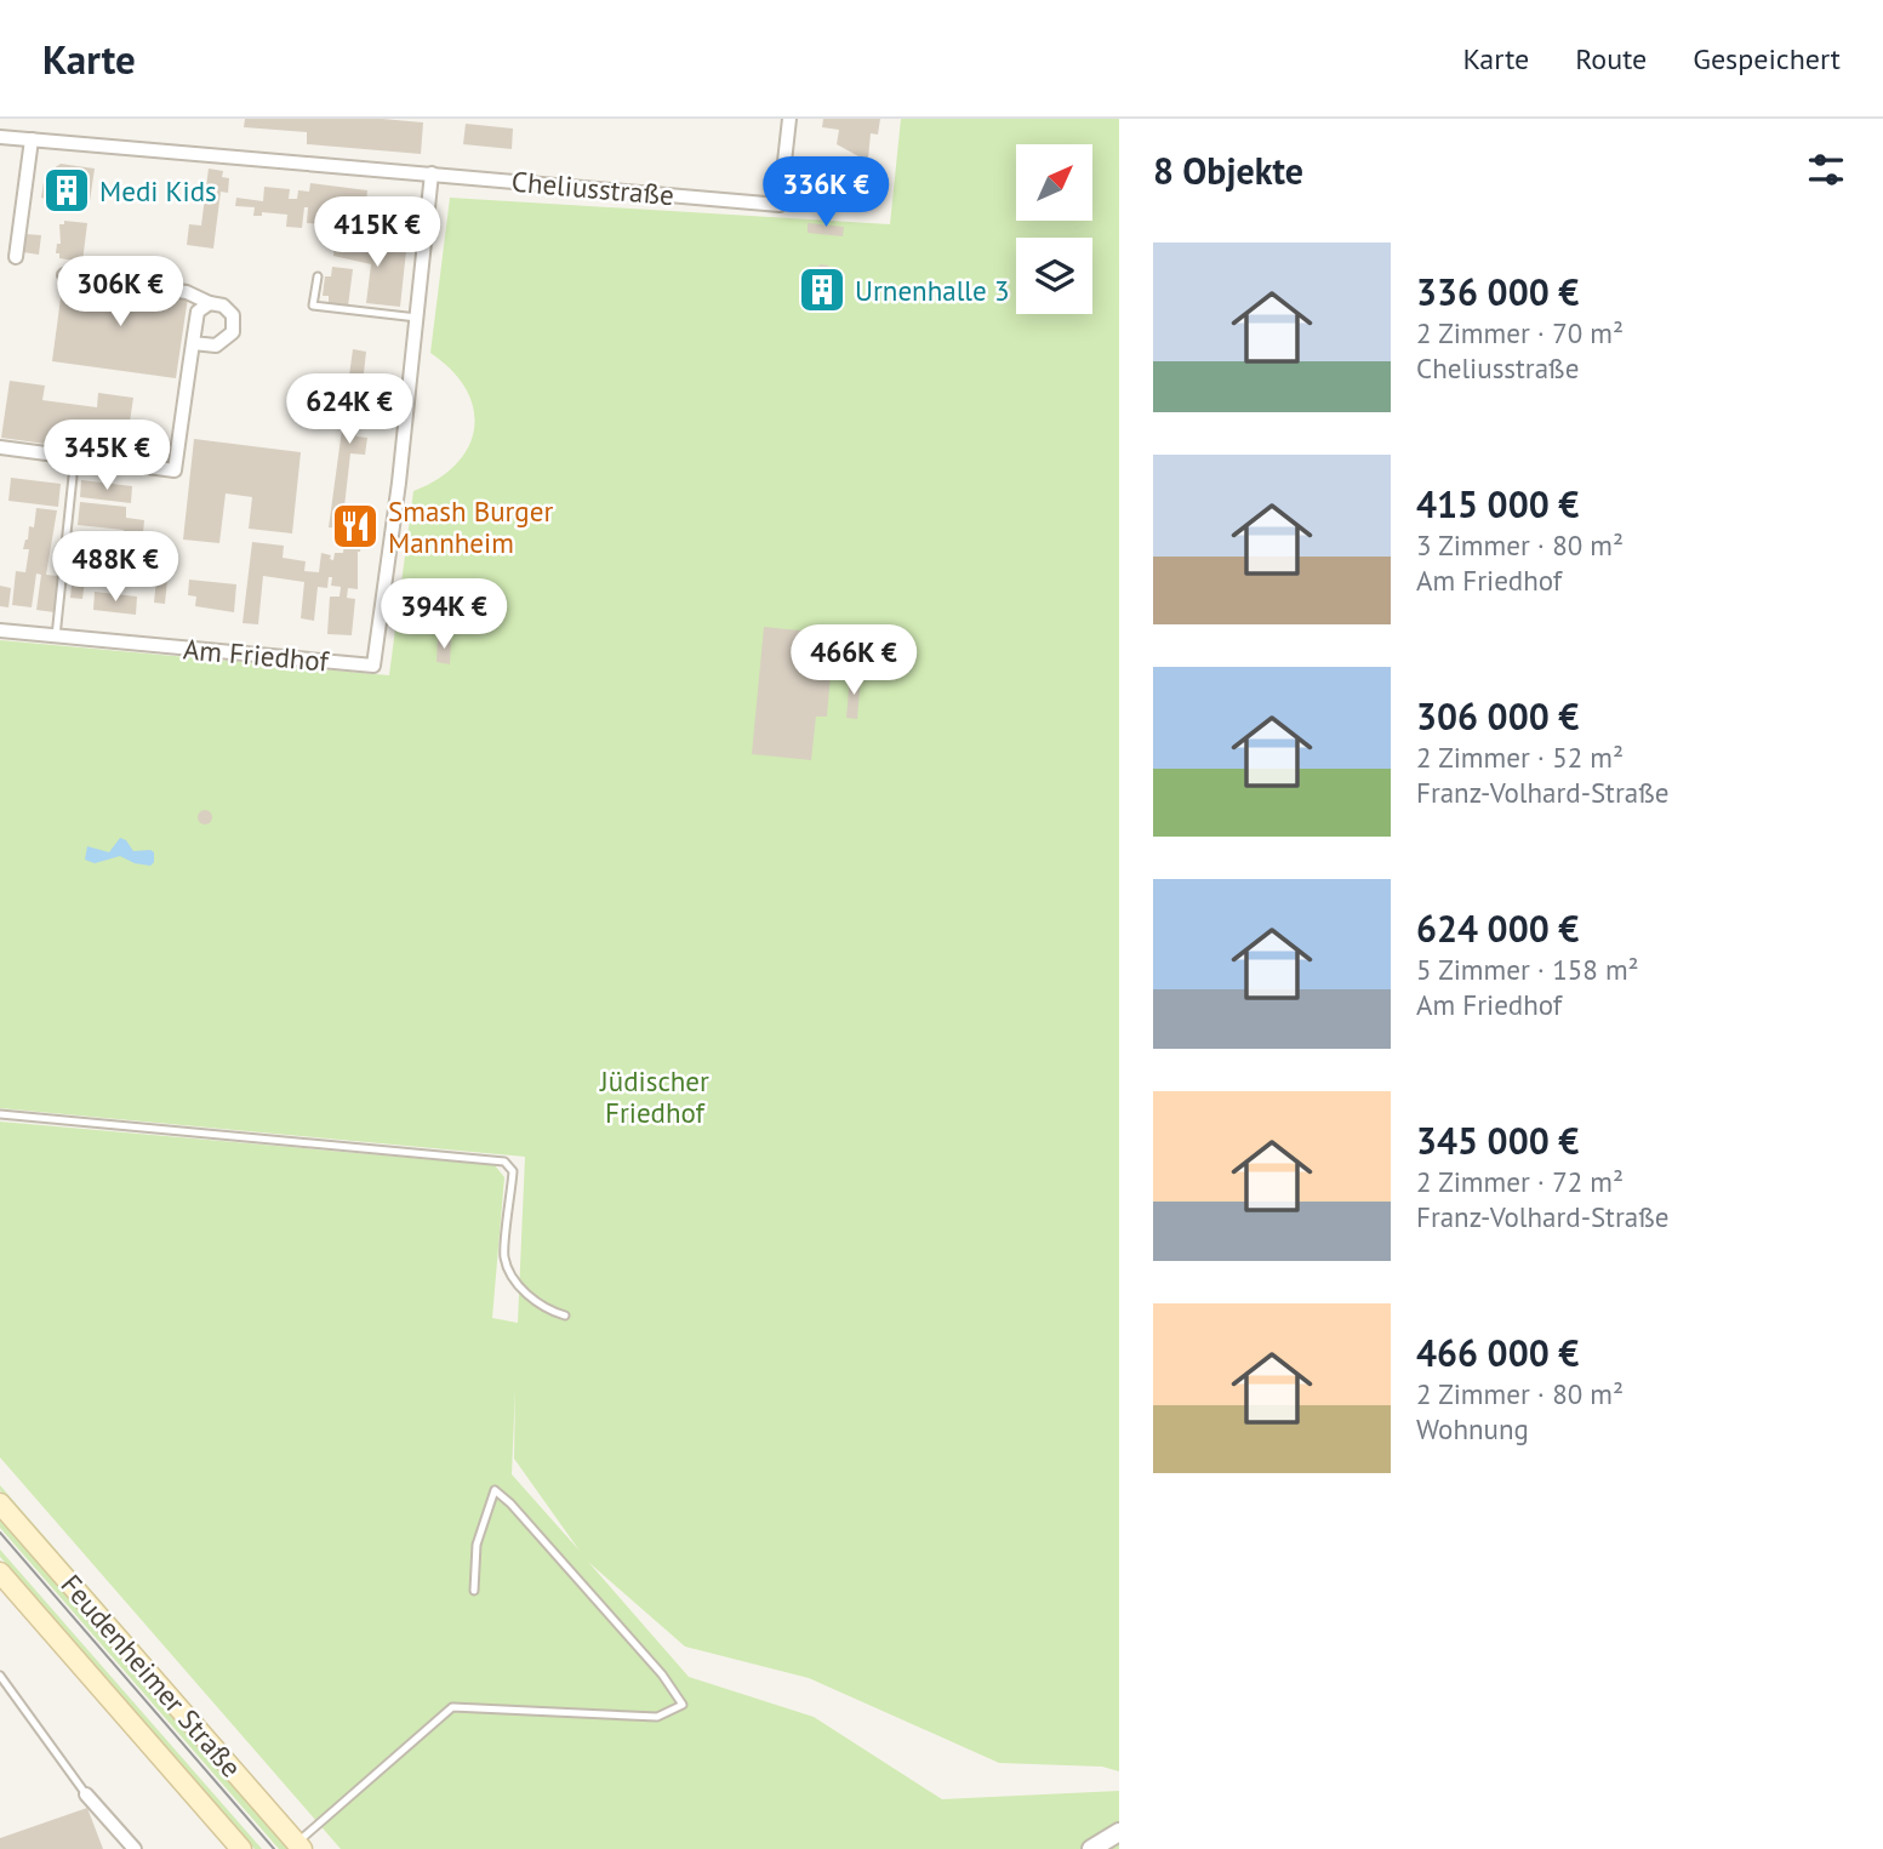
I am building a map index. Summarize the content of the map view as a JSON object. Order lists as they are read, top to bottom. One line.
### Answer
{"streets":{"main road":["Feudenheimer Straße"],"street":["Cheliusstraße","Am Friedhof"]},"crossings":[["Cheliusstraße","Am Friedhof"]],"parks":["Jüdischer Friedhof"],"places":{"building":["Medi Kids","Urnenhalle 3"],"restaurant":["Smash Burger Mannheim"]},"north":"top right","page":{"header":"Karte","nav":["Karte","Route","Gespeichert"],"heading":"8 Objekte","price":["336K €","415K €","306K €","624K €","345K €","488K €","394K €","466K €"],"list":[{"name":"336 000 €","note":"2 Zimmer · 70 m² · Cheliusstraße"},{"name":"415 000 €","note":"3 Zimmer · 80 m² · Am Friedhof"},{"name":"306 000 €","note":"2 Zimmer · 52 m² · Franz-Volhard-Straße"},{"name":"624 000 €","note":"5 Zimmer · 158 m² · Am Friedhof"},{"name":"345 000 €","note":"2 Zimmer · 72 m² · Franz-Volhard-Straße"},{"name":"466 000 €","note":"2 Zimmer · 80 m² · Wohnung"}]}}
